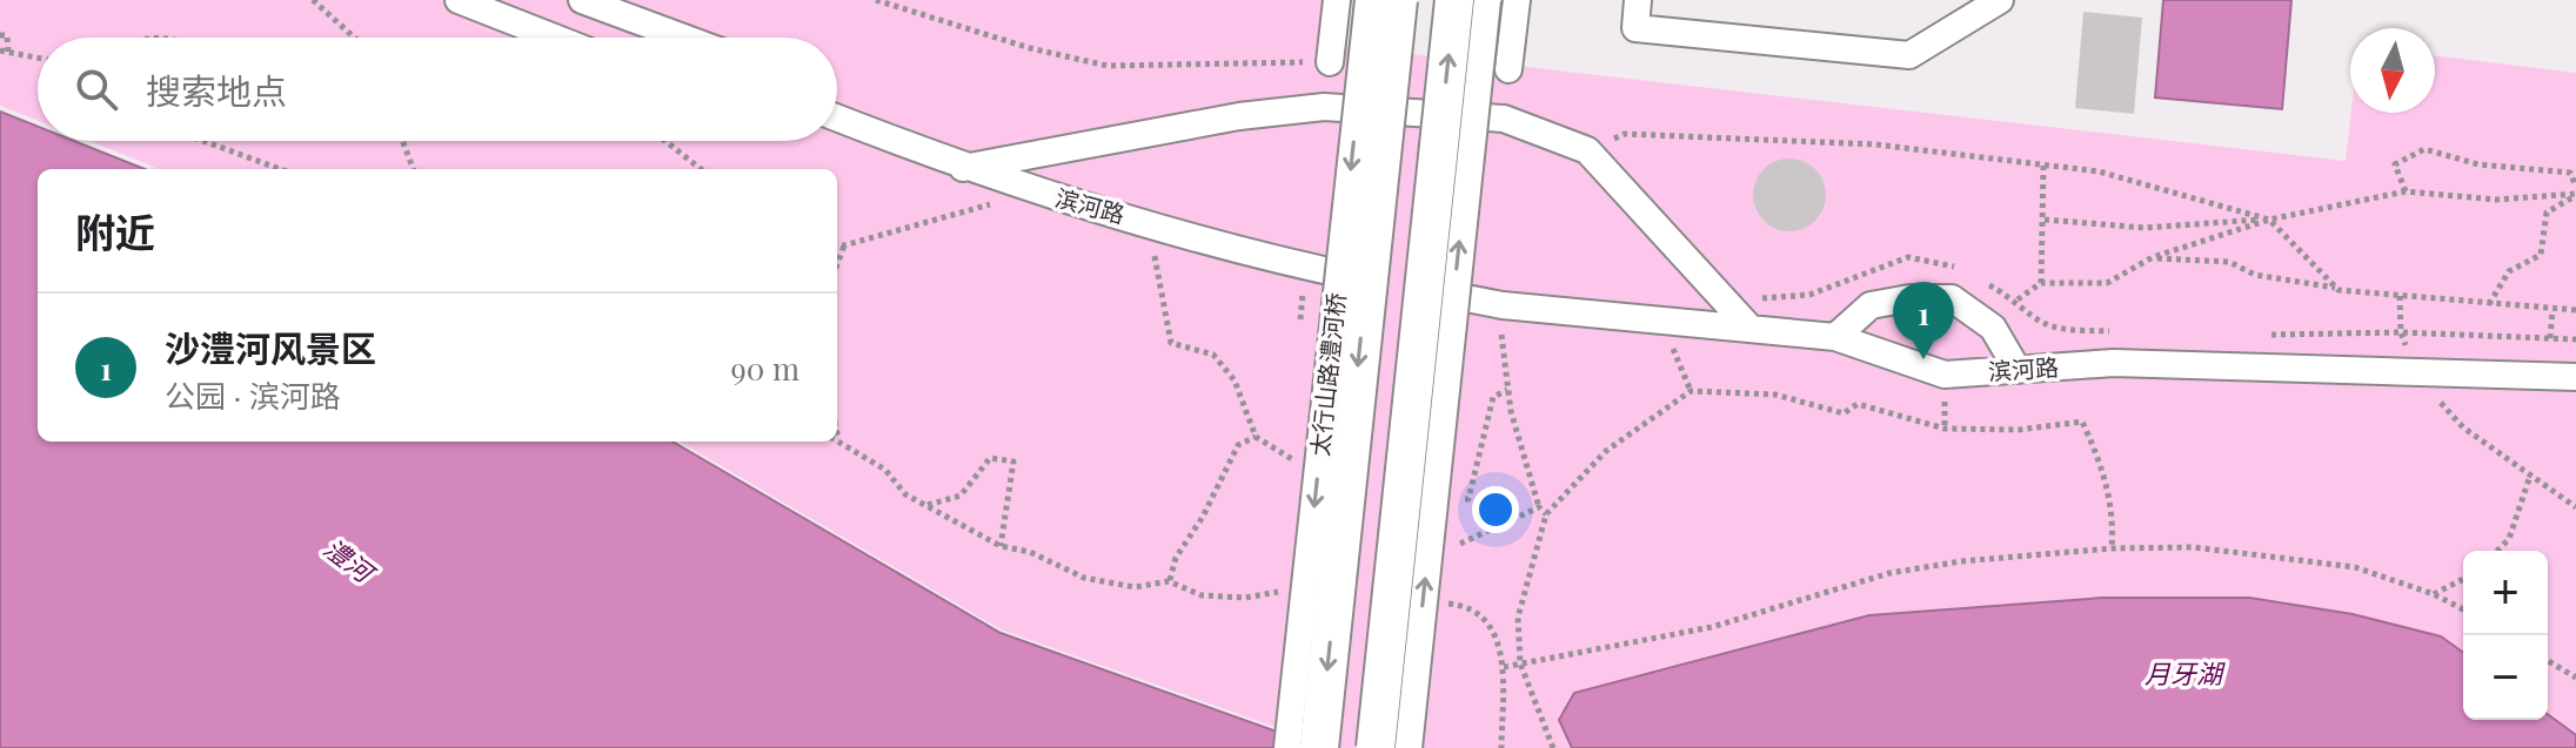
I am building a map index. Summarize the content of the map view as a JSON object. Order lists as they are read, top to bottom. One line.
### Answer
{"streets":{"main road":["太行山路澧河桥"],"street":["滨河路"]},"crossings":[["滨河路","太行山路澧河桥"]],"water":["澧河","月牙湖"],"north":"bottom","page":{"search":"搜索地点","heading":"附近","pins":"1","list":[{"mark":"1","name":"沙澧河风景区","note":"公园 · 滨河路","value":"90 m"}],"map_buttons":["+","−"]}}
